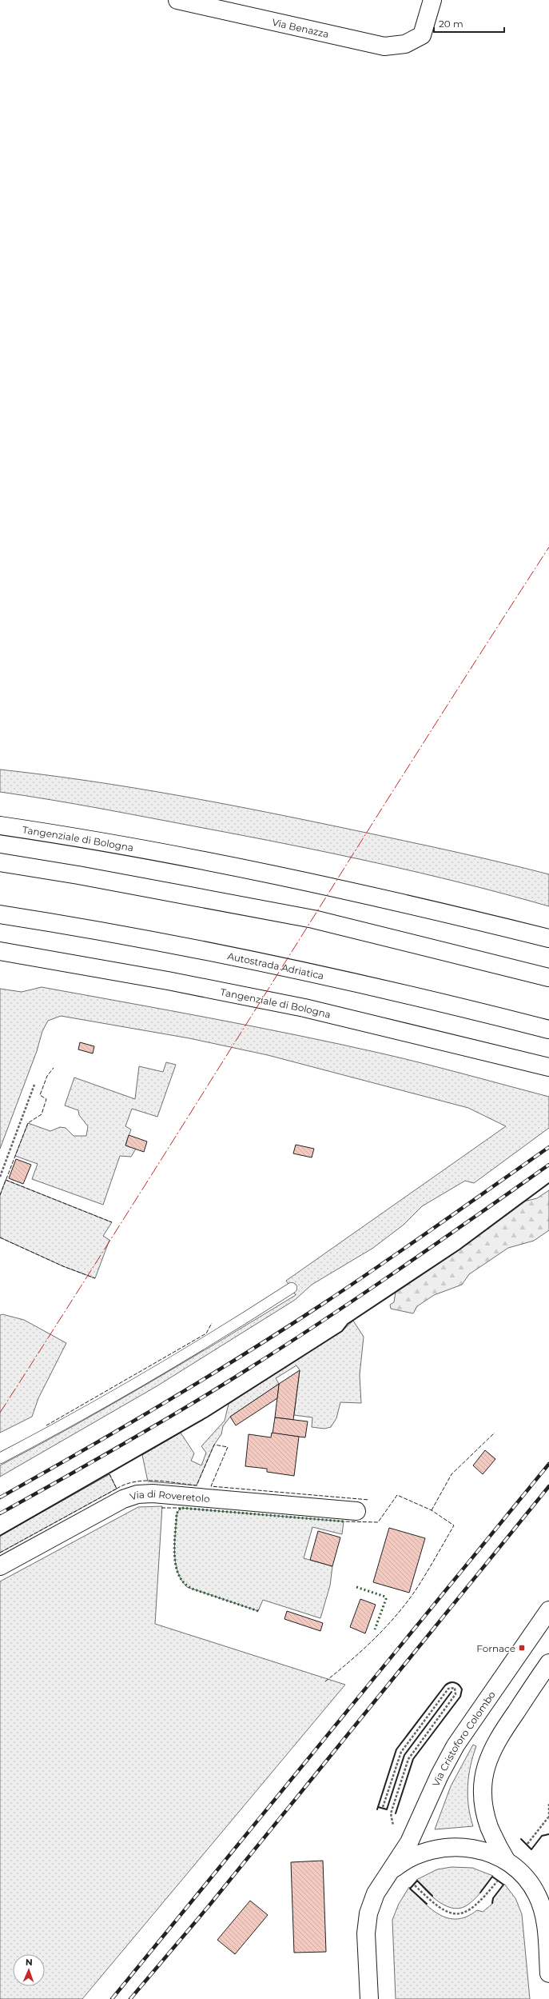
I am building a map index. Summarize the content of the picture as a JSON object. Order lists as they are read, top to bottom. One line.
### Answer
{"streets":{"main road":["Via Benazza","Tangenziale di Bologna","Autostrada Adriatica","Via di Roveretolo","Via Cristoforo Colombo"]},"places":{"transit":["Fornace"]},"scale_bar":"20 m","north":"top"}
